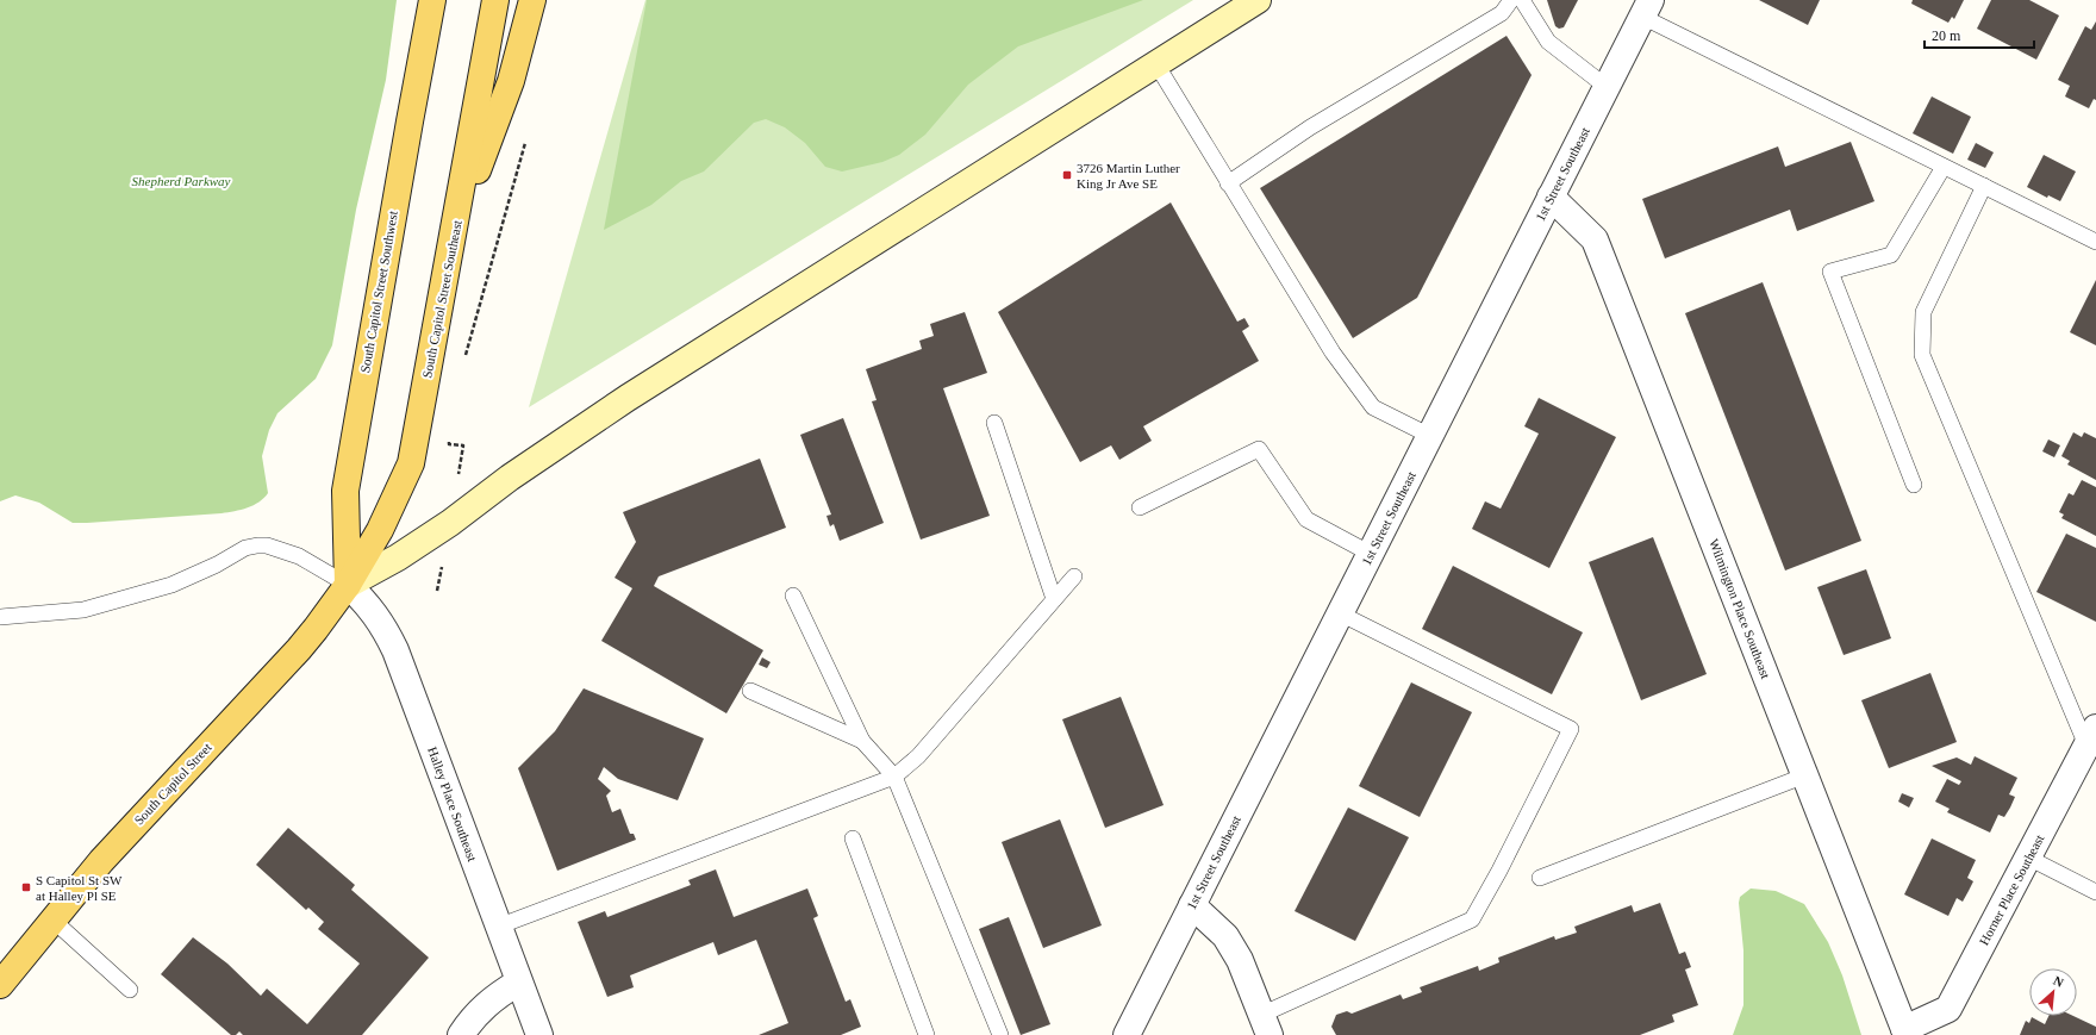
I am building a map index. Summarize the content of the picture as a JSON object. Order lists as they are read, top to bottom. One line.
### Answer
{"streets":{"main road":["South Capitol Street Southwest","South Capitol Street Southeast","South Capitol Street"],"street":["1st Street Southeast","Wilmington Place Southeast","Halley Place Southeast","Horner Place Southeast"]},"crossings":[["1st Street Southeast","Wilmington Place Southeast"],["South Capitol Street Southwest","South Capitol Street Southeast"],["South Capitol Street Southwest","South Capitol Street"],["South Capitol Street Southwest","Halley Place Southeast"],["South Capitol Street Southeast","South Capitol Street"],["South Capitol Street Southeast","Halley Place Southeast"],["Wilmington Place Southeast","Horner Place Southeast"],["South Capitol Street","Halley Place Southeast"]],"parks":["Shepherd Parkway"],"places":{"transit":["3726 Martin Luther King Jr Ave SE","S Capitol St SW at Halley Pl SE"]},"scale_bar":"20 m","north":"top right"}
